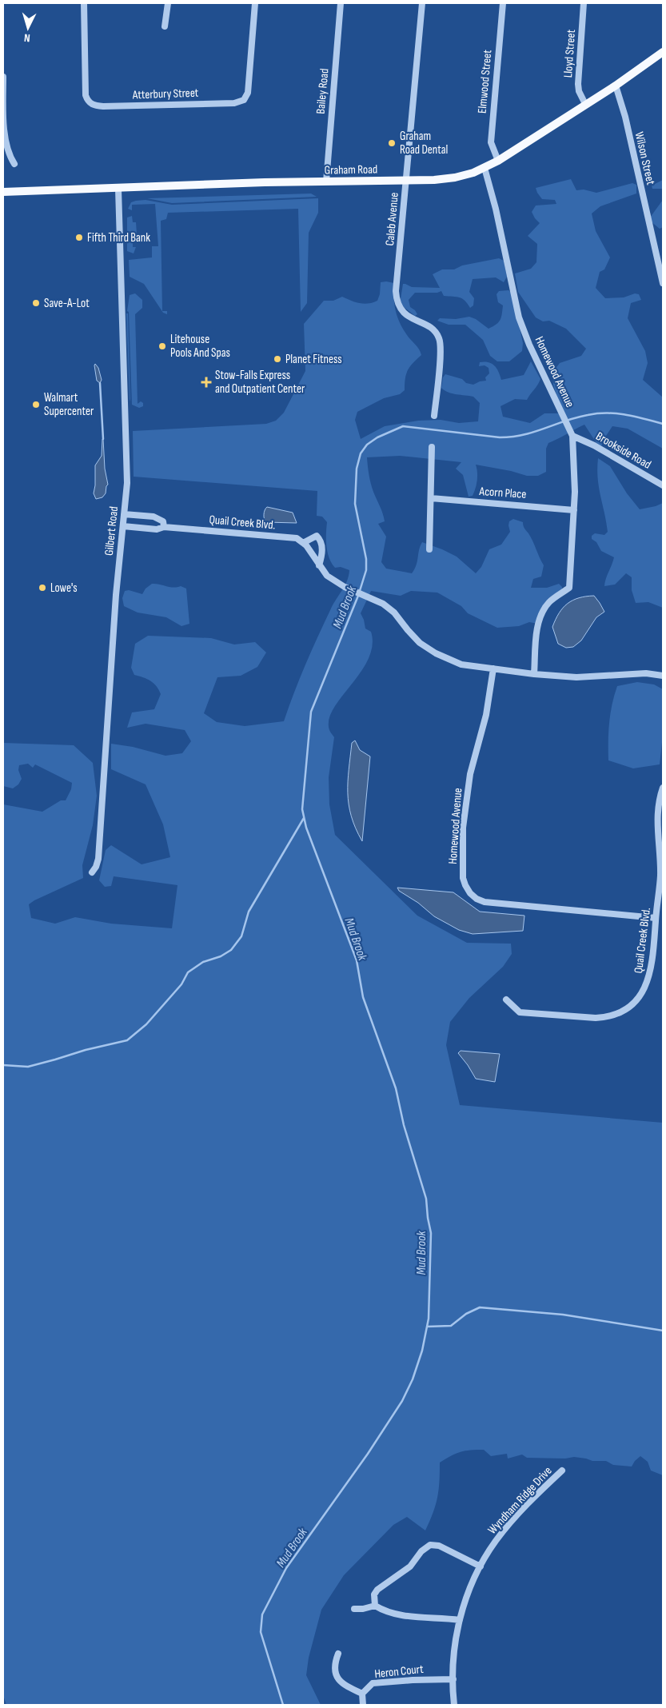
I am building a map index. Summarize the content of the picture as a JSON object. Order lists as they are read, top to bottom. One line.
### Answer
{"streets":{"main road":["Graham Road"],"street":["Lloyd Street","Elmwood Street","Bailey Road","Atterbury Street","Wilson Street","Caleb Avenue","Homewood Avenue","Brookside Road","Acorn Place","Quail Creek Blvd.","Gilbert Road","Wyndham Ridge Drive","Heron Court"]},"crossings":[["Lloyd Street","Graham Road"],["Elmwood Street","Graham Road"],["Bailey Road","Graham Road"],["Wilson Street","Graham Road"],["Graham Road","Caleb Avenue"],["Graham Road","Homewood Avenue"],["Graham Road","Gilbert Road"],["Homewood Avenue","Brookside Road"],["Homewood Avenue","Acorn Place"],["Homewood Avenue","Quail Creek Blvd."],["Quail Creek Blvd.","Gilbert Road"],["Wyndham Ridge Drive","Heron Court"]],"water":["Mud Brook"],"places":{"other":["Graham Road Dental","Fifth Third Bank","Save-A-Lot","Litehouse Pools And Spas","Planet Fitness","Walmart Supercenter","Lowe's"],"health":["Stow-Falls Express and Outpatient Center"]},"north":"bottom"}
